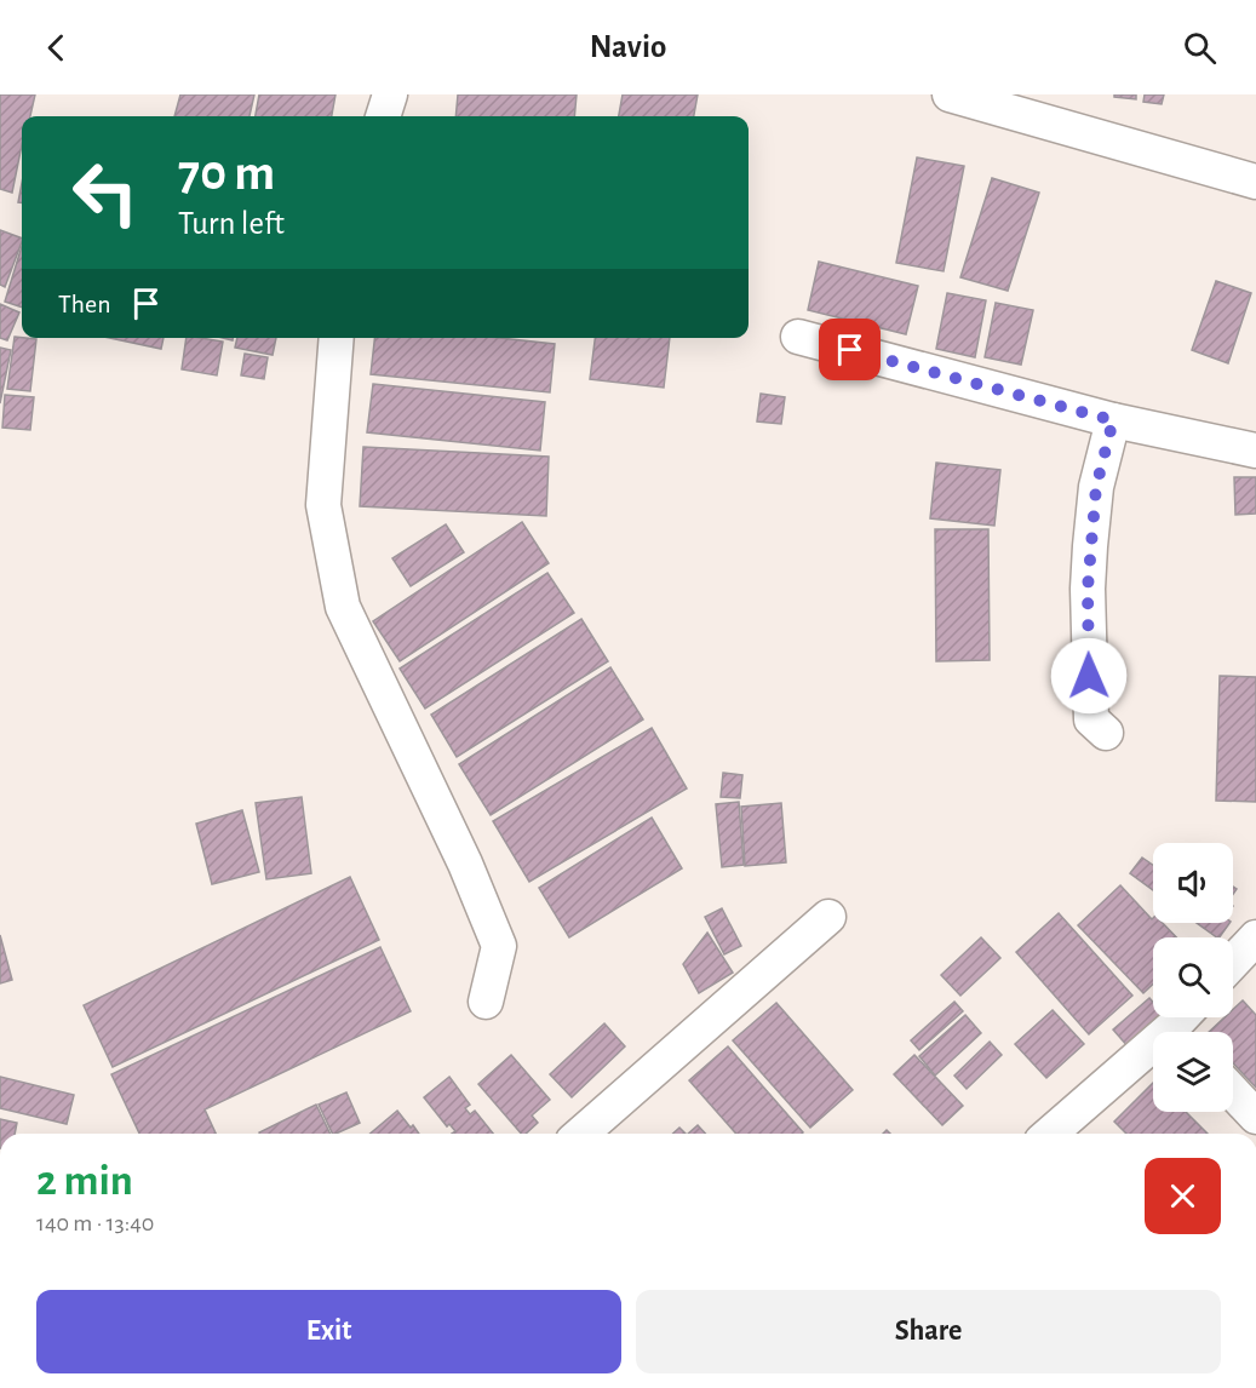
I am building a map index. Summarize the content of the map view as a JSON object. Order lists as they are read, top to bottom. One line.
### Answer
{"page":{"header":"Navio","turn":["70 m","Turn left"],"then":"Then","heading":["2 min","140 m · 13:40"],"buttons":["Exit","Share"]}}
